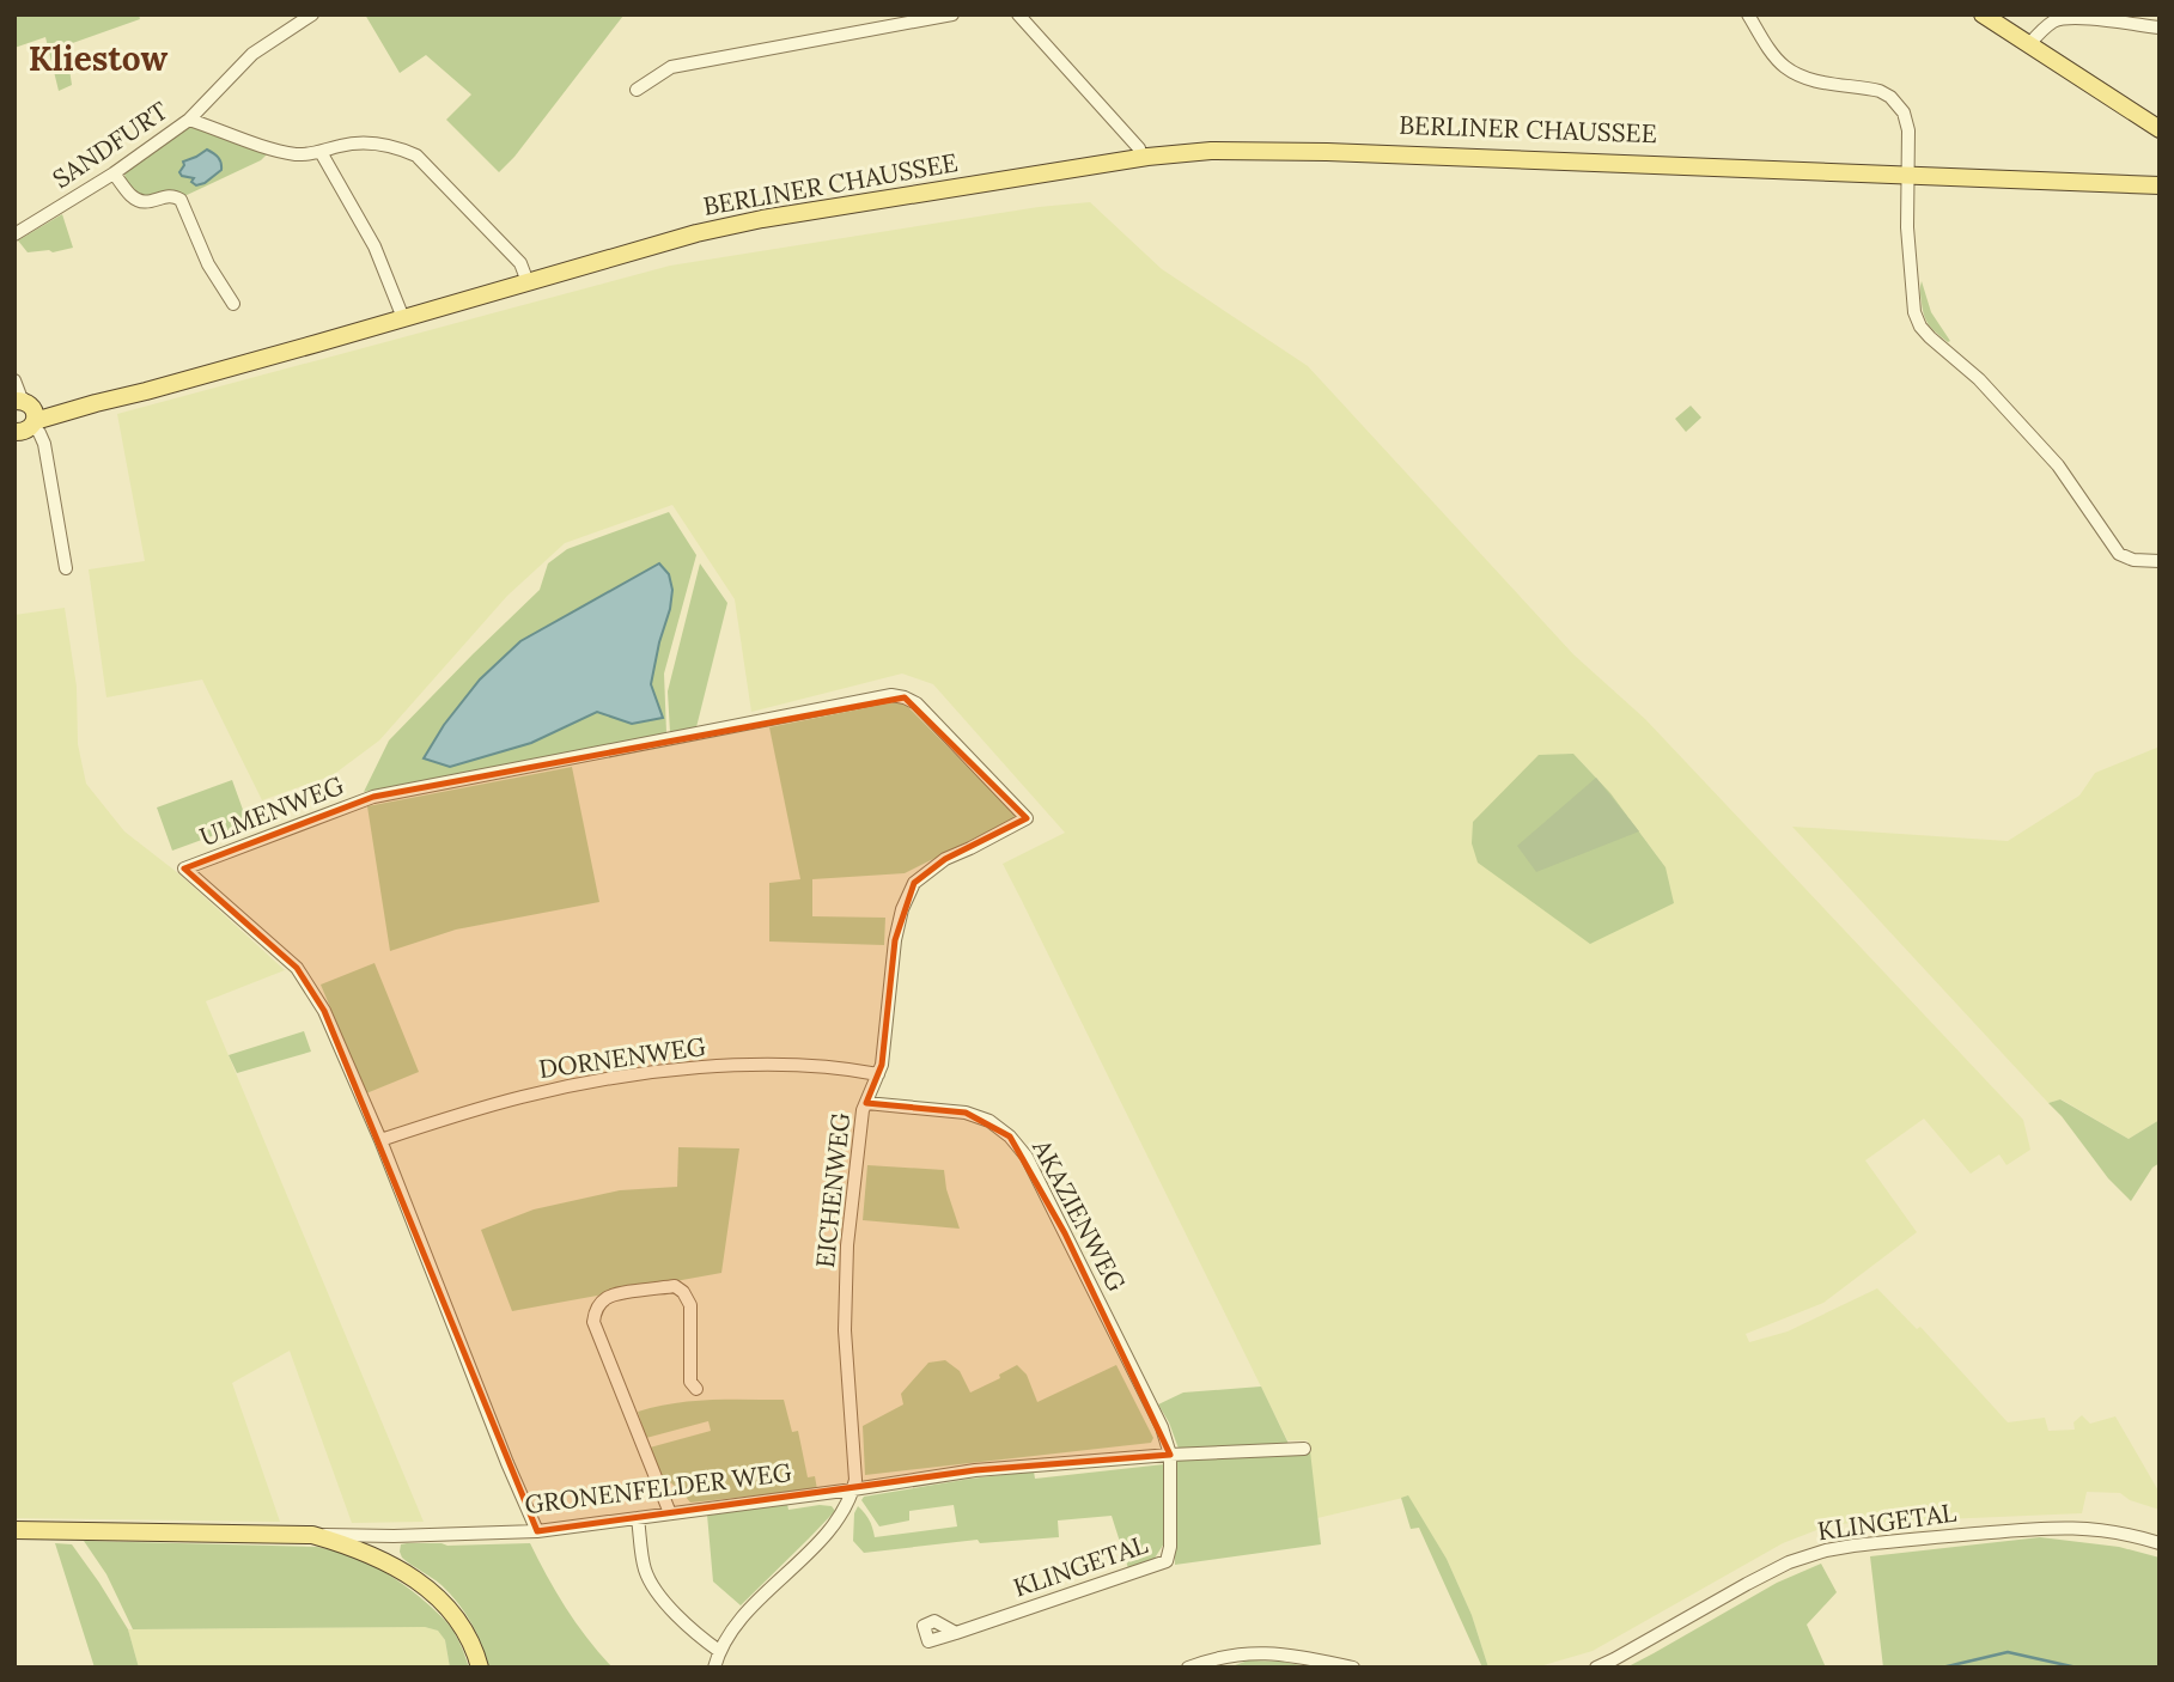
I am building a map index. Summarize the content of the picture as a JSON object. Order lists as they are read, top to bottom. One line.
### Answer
{"streets":{"main road":["BERLINER CHAUSSEE","GRONENFELDER WEG"],"street":["SANDFURT","ULMENWEG","DORNENWEG","EICHENWEG","AKAZIENWEG","KLINGETAL"]},"crossings":[["BERLINER CHAUSSEE","SANDFURT"],["ULMENWEG","DORNENWEG"],["ULMENWEG","EICHENWEG"],["ULMENWEG","GRONENFELDER WEG"],["DORNENWEG","EICHENWEG"],["EICHENWEG","AKAZIENWEG"],["EICHENWEG","GRONENFELDER WEG"],["AKAZIENWEG","GRONENFELDER WEG"],["AKAZIENWEG","KLINGETAL"],["GRONENFELDER WEG","KLINGETAL"]],"districts":["Kliestow"]}
